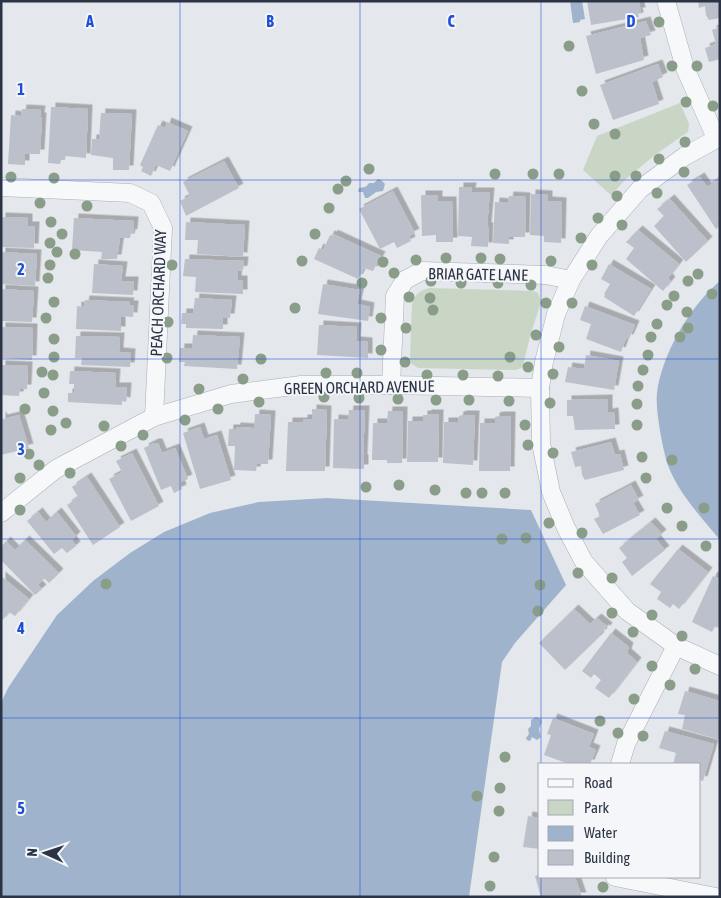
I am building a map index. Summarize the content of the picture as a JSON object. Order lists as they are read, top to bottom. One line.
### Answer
{"streets":{"street":["BRIAR GATE LANE","PEACH ORCHARD WAY","GREEN ORCHARD AVENUE"]},"crossings":[["BRIAR GATE LANE","GREEN ORCHARD AVENUE"],["PEACH ORCHARD WAY","GREEN ORCHARD AVENUE"]],"legend":["Road","Park","Water","Building"],"north":"left","grid":{"columns":["A","B","C","D"],"rows":["1","2","3","4","5"]}}
